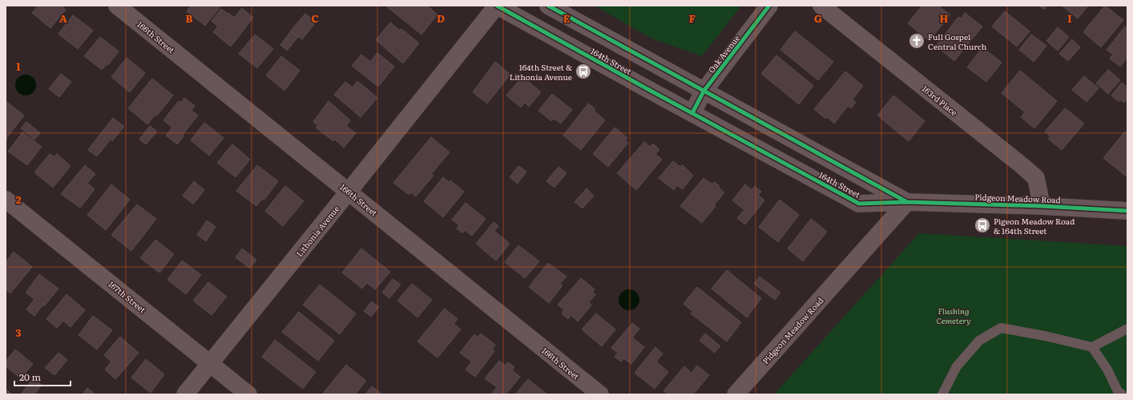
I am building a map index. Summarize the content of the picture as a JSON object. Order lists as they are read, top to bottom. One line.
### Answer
{"streets":{"street":["166th Street","Oak Avenue","164th Street","163rd Place","Pidgeon Meadow Road","Lithonia Avenue","167th Street"]},"crossings":[["166th Street","Lithonia Avenue"],["Oak Avenue","164th Street"],["164th Street","Pidgeon Meadow Road"],["164th Street","Lithonia Avenue"],["163rd Place","Pidgeon Meadow Road"],["Lithonia Avenue","167th Street"]],"parks":["Flushing Cemetery"],"places":{"church":["Full Gospel Central Church"],"bus stop":["164th Street & Lithonia Avenue","Pigeon Meadow Road & 164th Street"]},"scale_bar":"20 m","grid":{"columns":["A","B","C","D","E","F","G","H","I"],"rows":["1","2","3"]}}
